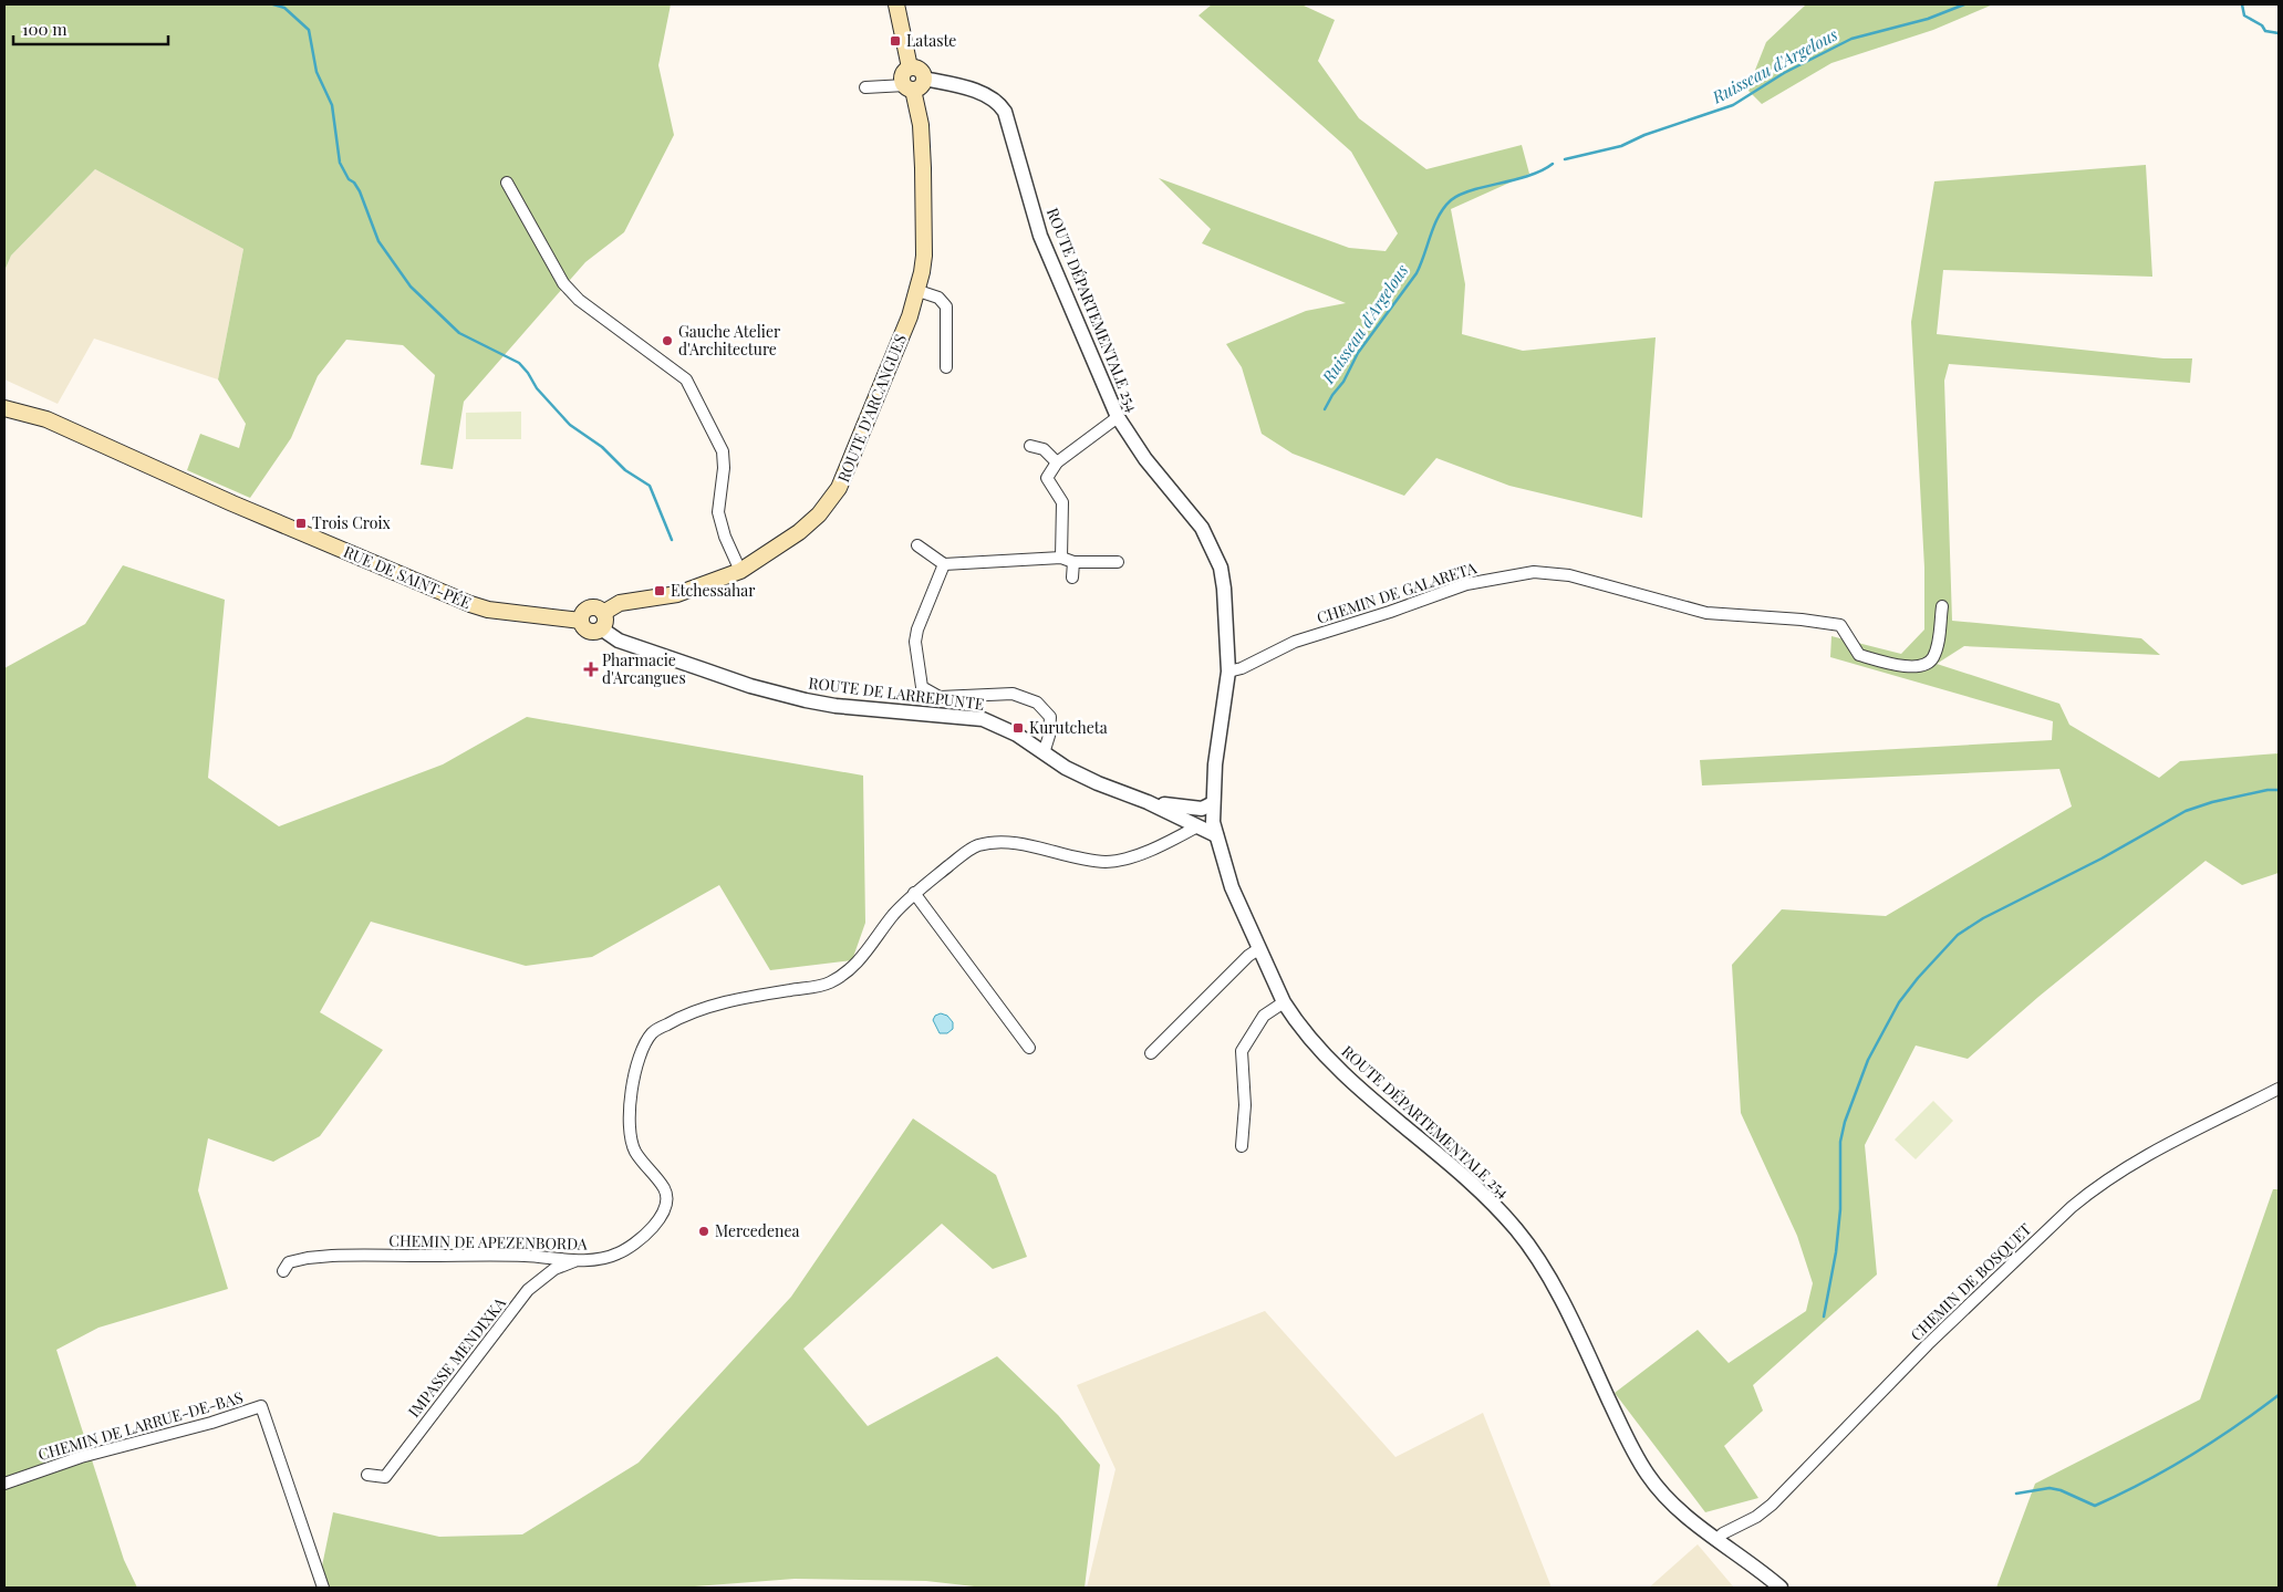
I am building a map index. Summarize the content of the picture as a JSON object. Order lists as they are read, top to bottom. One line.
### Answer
{"streets":{"main road":["ROUTE D'ARCANGUES","RUE DE SAINT-PÉE"],"street":["ROUTE DÉPARTEMENTALE 254","CHEMIN DE GALARETA","ROUTE DE LARREPUNTE","CHEMIN DE APEZENBORDA","CHEMIN DE BOSQUET","IMPASSE MENDIXKA","CHEMIN DE LARRUE-DE-BAS"]},"crossings":[["ROUTE DÉPARTEMENTALE 254","ROUTE D'ARCANGUES"],["ROUTE DÉPARTEMENTALE 254","CHEMIN DE GALARETA"],["ROUTE DÉPARTEMENTALE 254","ROUTE DE LARREPUNTE"],["ROUTE DÉPARTEMENTALE 254","CHEMIN DE BOSQUET"],["ROUTE D'ARCANGUES","RUE DE SAINT-PÉE"],["ROUTE D'ARCANGUES","ROUTE DE LARREPUNTE"],["ROUTE DE LARREPUNTE","CHEMIN DE APEZENBORDA"],["CHEMIN DE APEZENBORDA","IMPASSE MENDIXKA"]],"water":["Ruisseau d'Argelous"],"places":{"transit":["Lataste","Trois Croix","Etchessahar","Kurutcheta"],"other":["Gauche Atelier d'Architecture","Mercedenea"],"health":["Pharmacie d'Arcangues"]},"scale_bar":"100 m"}
